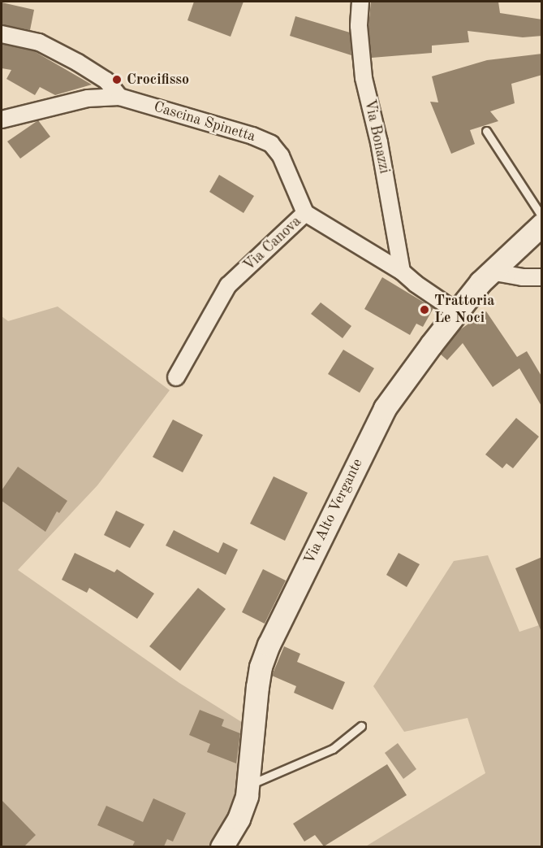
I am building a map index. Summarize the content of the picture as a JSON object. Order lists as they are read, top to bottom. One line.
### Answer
{"streets":{"main road":["Via Alto Vergante"],"street":["Cascina Spinetta","Via Bonazzi","Via Canova"]},"crossings":[["Cascina Spinetta","Via Canova"],["Via Bonazzi","Via Canova"],["Via Canova","Via Alto Vergante"]],"places":["Crocifisso","Trattoria Le Noci"]}
